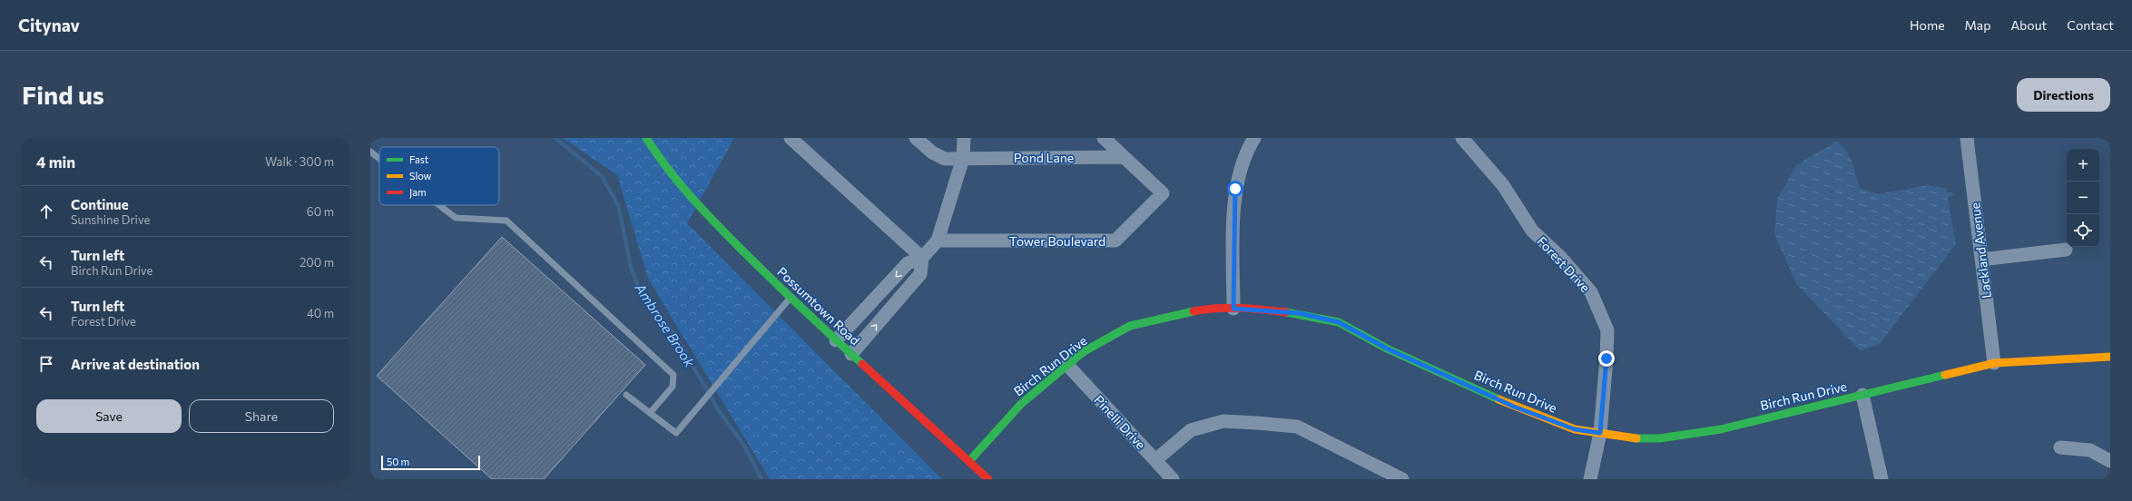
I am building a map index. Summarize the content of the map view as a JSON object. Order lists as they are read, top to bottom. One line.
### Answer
{"streets":{"street":["Pond Lane","Tower Boulevard","Lackland Avenue","Forest Drive","Possumtown Road","Birch Run Drive","Pinelli Drive"]},"crossings":[["Pond Lane","Tower Boulevard"],["Lackland Avenue","Birch Run Drive"],["Forest Drive","Birch Run Drive"],["Possumtown Road","Birch Run Drive"],["Birch Run Drive","Pinelli Drive"]],"water":["Ambrose Brook"],"legend":["Fast","Slow","Jam"],"scale_bar":"50 m","page":{"header":"Citynav","nav":["Home","Map","About","Contact"],"buttons":["Directions",["Save","Share"]],"title":"Find us","heading":["4 min","Walk · 300 m"],"map_buttons":["+","−"],"list":[["Continue","Sunshine Drive","60 m"],["Turn left","Birch Run Drive","200 m"],["Turn left","Forest Drive","40 m"],"Arrive at destination"],"scale":"50 m"}}
